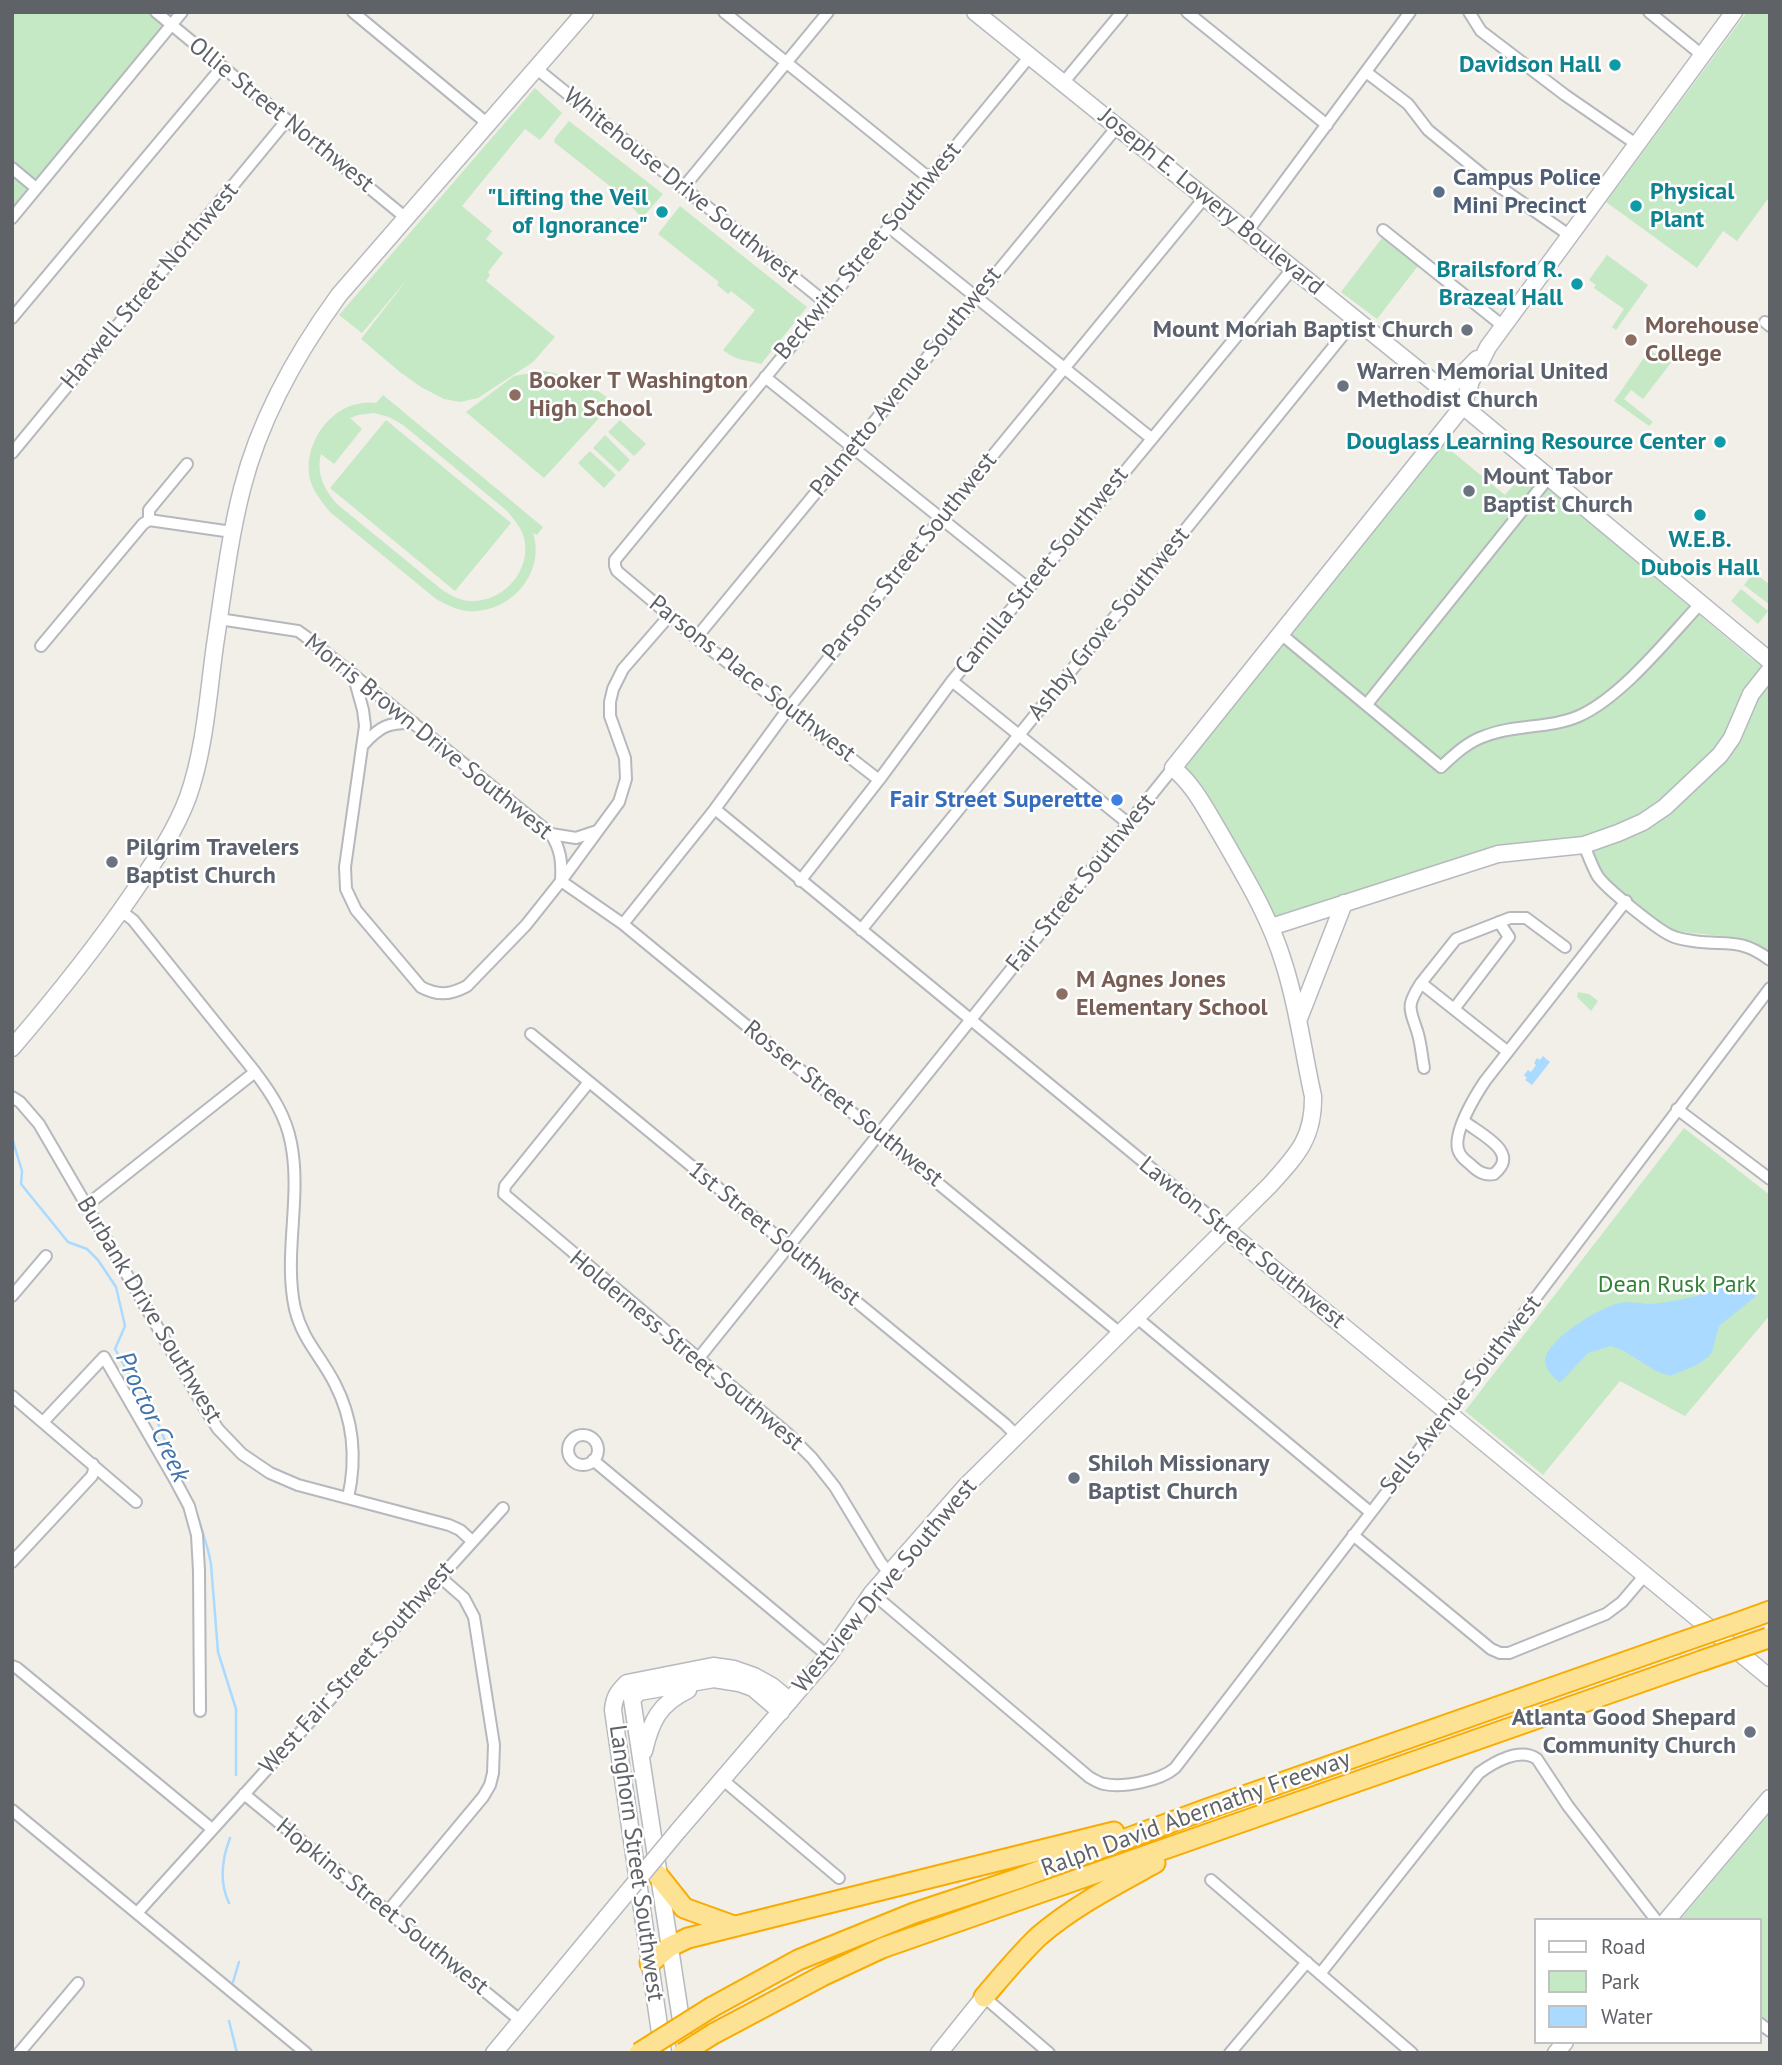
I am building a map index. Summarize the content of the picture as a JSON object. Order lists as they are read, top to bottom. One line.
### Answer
{"streets":{"highway":["Ralph David Abernathy Freeway"],"street":["Ollie Street Northwest","Whitehouse Drive Southwest","Joseph E. Lowery Boulevard","Beckwith Street Southwest","Harwell Street Northwest","Palmetto Avenue Southwest","Parsons Street Southwest","Camilla Street Southwest","Ashby Grove Southwest","Parsons Place Southwest","Morris Brown Drive Southwest","Fair Street Southwest","Rosser Street Southwest","1st Street Southwest","Lawton Street Southwest","Burbank Drive Southwest","Holderness Street Southwest","Sells Avenue Southwest","Westview Drive Southwest","West Fair Street Southwest","Langhorn Street Southwest","Hopkins Street Southwest"]},"crossings":[["Ollie Street Northwest","Harwell Street Northwest"],["Whitehouse Drive Southwest","Beckwith Street Southwest"],["Joseph E. Lowery Boulevard","Beckwith Street Southwest"],["Joseph E. Lowery Boulevard","Palmetto Avenue Southwest"],["Joseph E. Lowery Boulevard","Parsons Street Southwest"],["Joseph E. Lowery Boulevard","Camilla Street Southwest"],["Joseph E. Lowery Boulevard","Ashby Grove Southwest"],["Joseph E. Lowery Boulevard","Fair Street Southwest"],["Beckwith Street Southwest","Parsons Place Southwest"],["Palmetto Avenue Southwest","Parsons Place Southwest"],["Parsons Street Southwest","Parsons Place Southwest"],["Parsons Street Southwest","Rosser Street Southwest"],["Parsons Street Southwest","Lawton Street Southwest"],["Camilla Street Southwest","Parsons Place Southwest"],["Camilla Street Southwest","Lawton Street Southwest"],["Ashby Grove Southwest","Lawton Street Southwest"],["Morris Brown Drive Southwest","Rosser Street Southwest"],["Fair Street Southwest","Rosser Street Southwest"],["Fair Street Southwest","1st Street Southwest"],["Fair Street Southwest","Lawton Street Southwest"],["Fair Street Southwest","Holderness Street Southwest"],["Fair Street Southwest","Westview Drive Southwest"],["Rosser Street Southwest","Westview Drive Southwest"],["1st Street Southwest","Holderness Street Southwest"],["1st Street Southwest","Westview Drive Southwest"],["Lawton Street Southwest","Sells Avenue Southwest"],["Lawton Street Southwest","Westview Drive Southwest"],["Burbank Drive Southwest","West Fair Street Southwest"],["Holderness Street Southwest","Westview Drive Southwest"],["Sells Avenue Southwest","Westview Drive Southwest"],["Westview Drive Southwest","Langhorn Street Southwest"],["Westview Drive Southwest","Hopkins Street Southwest"],["West Fair Street Southwest","Hopkins Street Southwest"],["Ralph David Abernathy Freeway","Langhorn Street Southwest"]],"water":["Proctor Creek"],"parks":["Dean Rusk Park"],"places":["Davidson Hall","Campus Police Mini Precinct","Physical Plant","\"Lifting the Veil of Ignorance\"","Brailsford R. Brazeal Hall","Mount Moriah Baptist Church","Morehouse College","Warren Memorial United Methodist Church","Booker T Washington High School","Douglass Learning Resource Center","Mount Tabor Baptist Church","W.E.B. Dubois Hall","Fair Street Superette","Pilgrim Travelers Baptist Church","M Agnes Jones Elementary School","Shiloh Missionary Baptist Church","Atlanta Good Shepard Community Church"],"legend":["Road","Park","Water"]}
